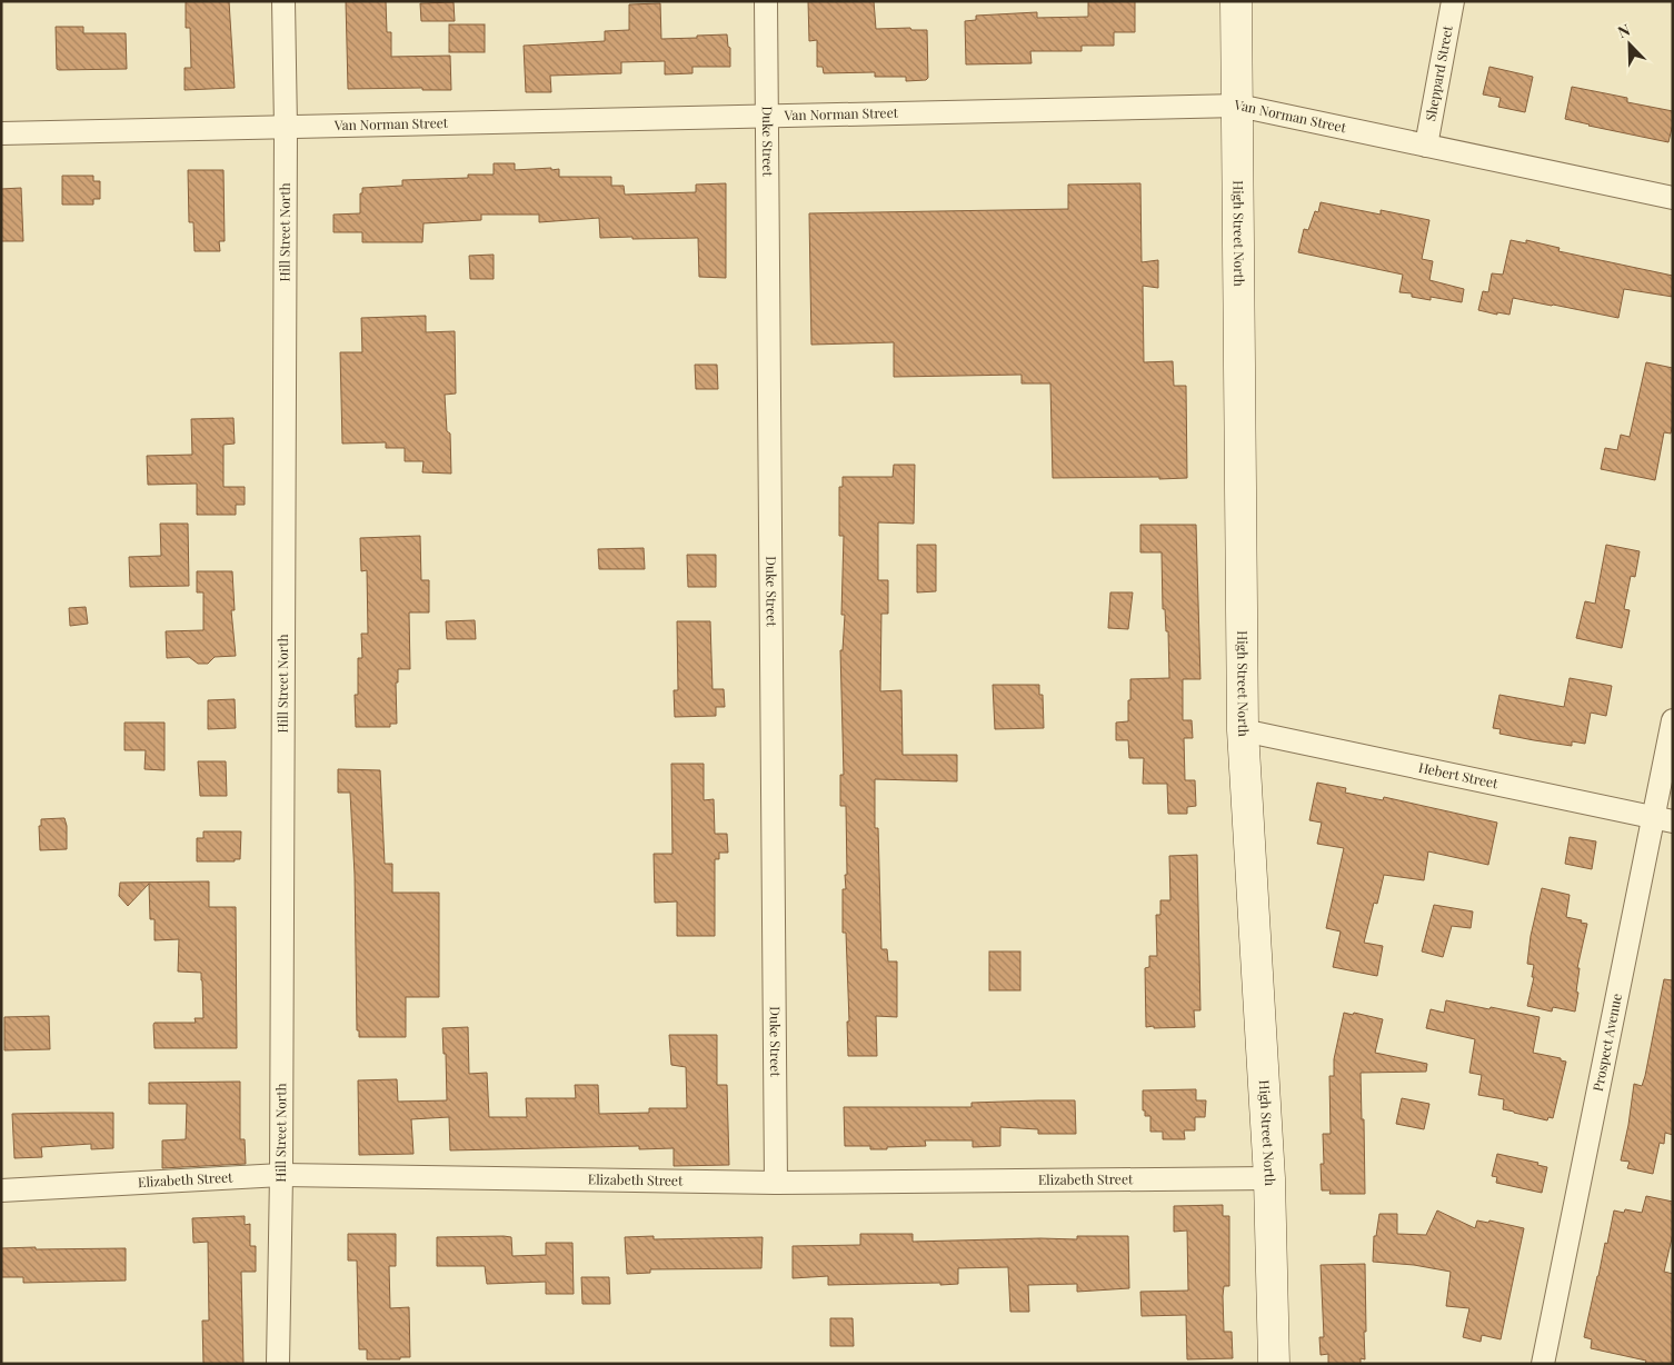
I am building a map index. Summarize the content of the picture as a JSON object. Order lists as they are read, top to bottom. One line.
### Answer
{"streets":{"main road":["High Street North"],"street":["Sheppard Street","Van Norman Street","Duke Street","Hill Street North","Hebert Street","Prospect Avenue","Elizabeth Street"]},"crossings":[["Sheppard Street","Van Norman Street"],["Van Norman Street","Duke Street"],["Van Norman Street","Hill Street North"],["Van Norman Street","High Street North"],["Duke Street","Elizabeth Street"],["Hill Street North","Elizabeth Street"],["High Street North","Hebert Street"],["High Street North","Elizabeth Street"],["Hebert Street","Prospect Avenue"]],"north":"top left"}
